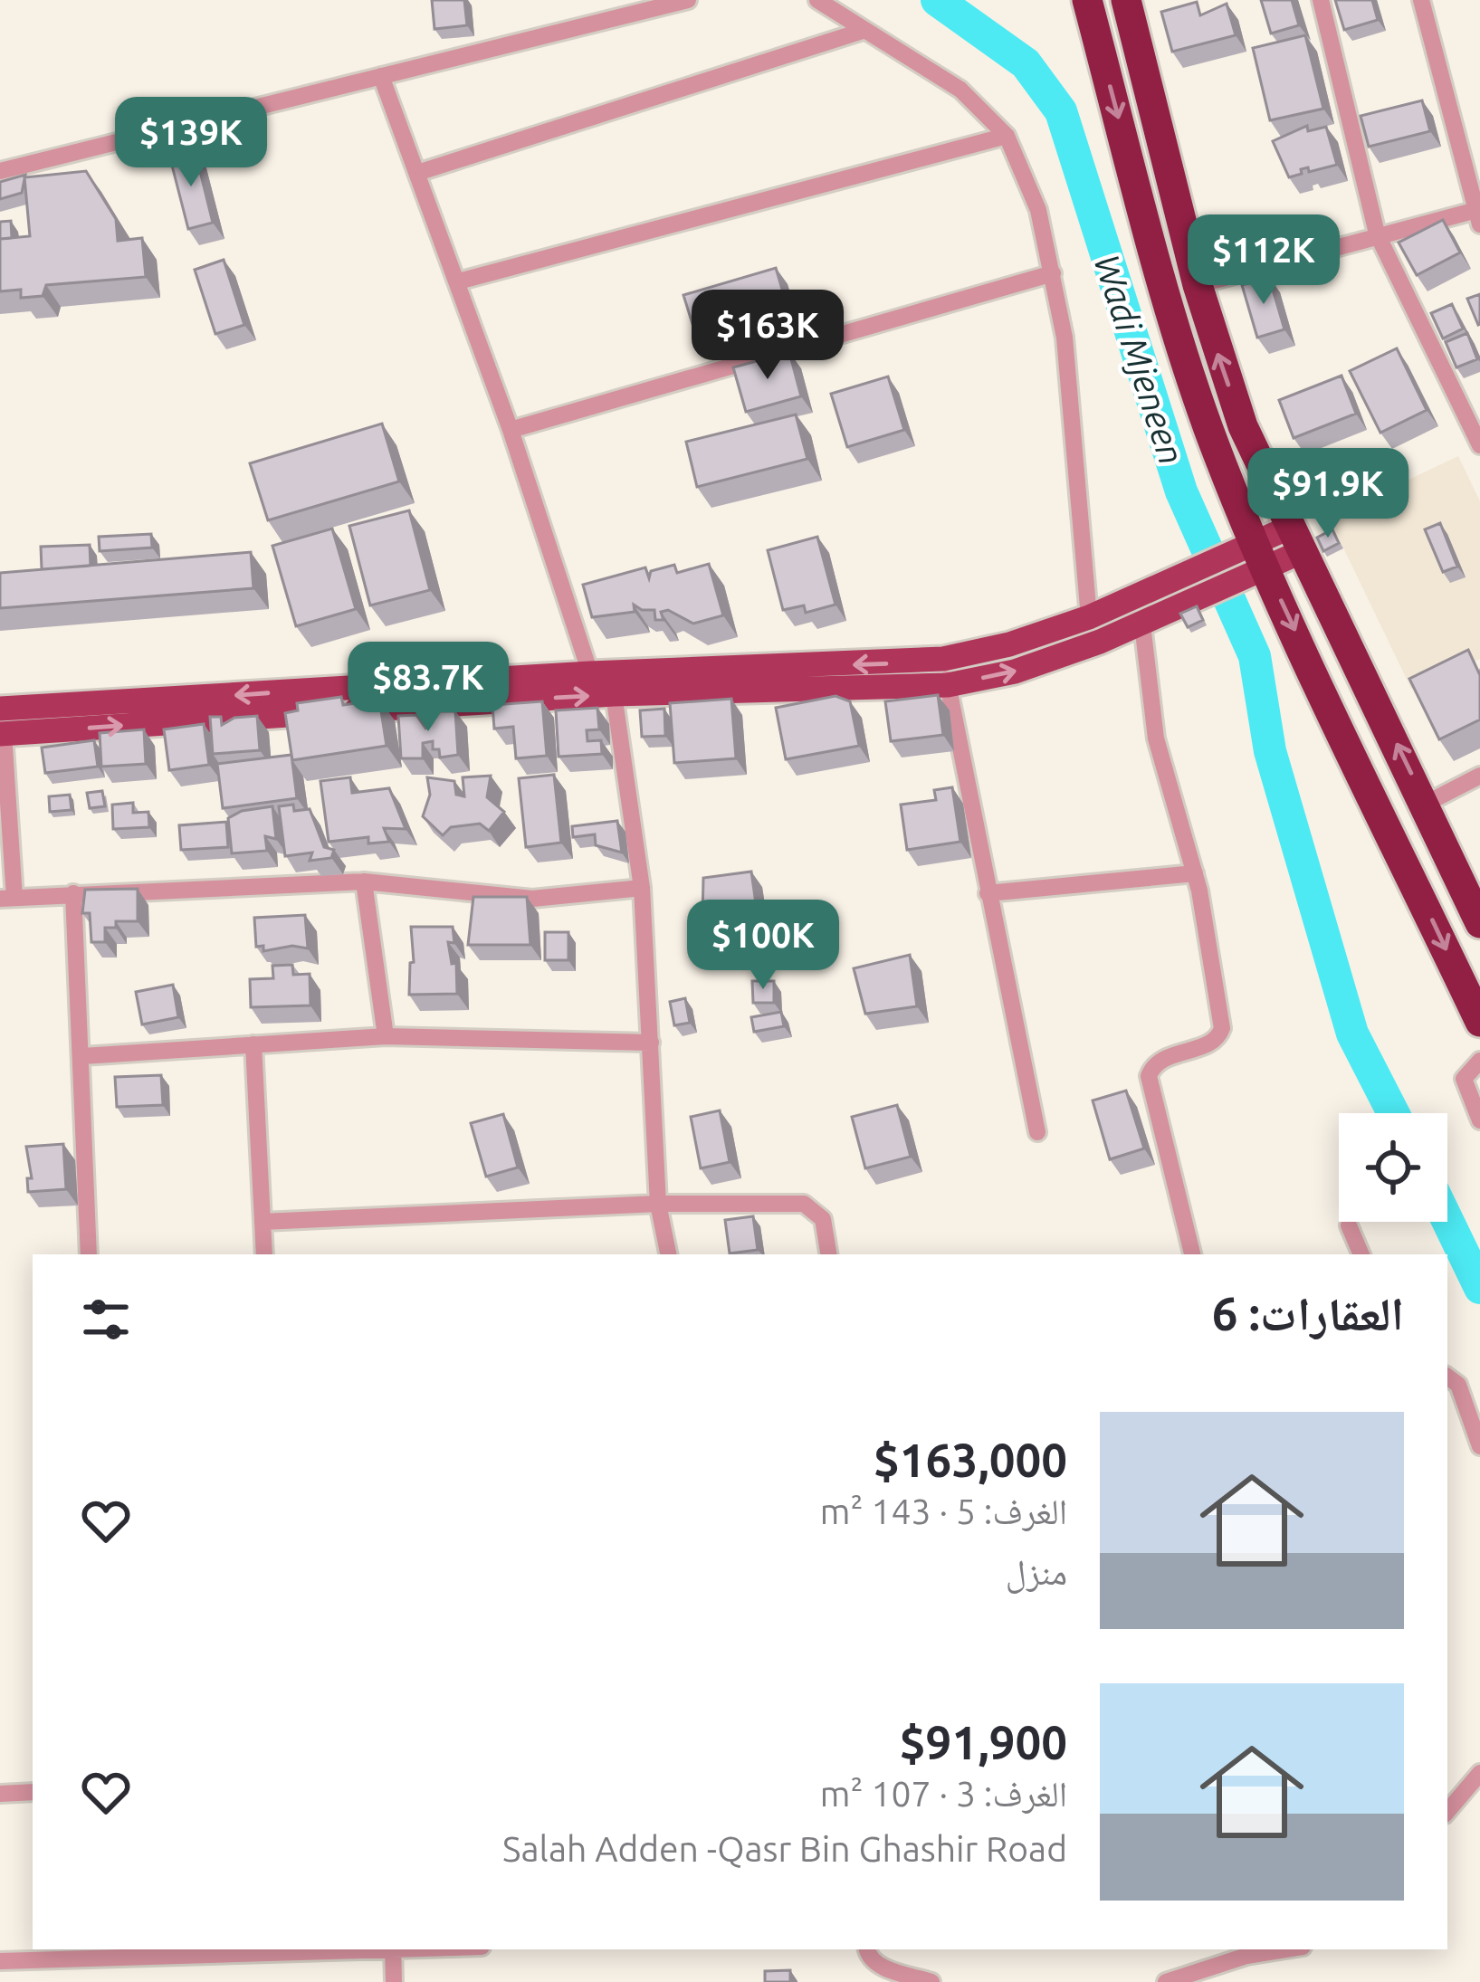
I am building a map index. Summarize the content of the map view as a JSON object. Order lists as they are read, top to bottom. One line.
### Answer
{"water":["Wadi Mjeneen"],"page":{"price":["$139K","$112K","$163K","$91.9K","$83.7K","$100K"],"heading":"العقارات: 6","list":[{"name":"$163,000","note":"الغرف: 5 · 143 m² · منزل"},{"name":"$91,900","note":"الغرف: 3 · 107 m² · Salah Adden -Qasr Bin Ghashir Road"}]}}
